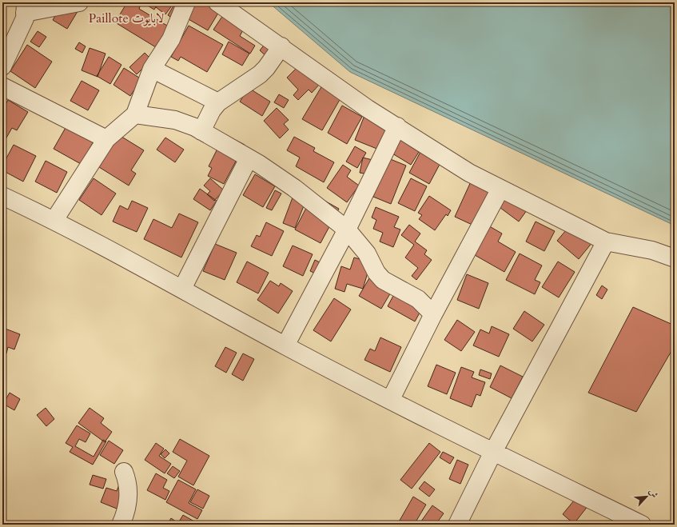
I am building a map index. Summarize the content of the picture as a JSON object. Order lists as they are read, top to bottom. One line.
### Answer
{"districts":["Paillote لابايوت"],"north":"top right"}
